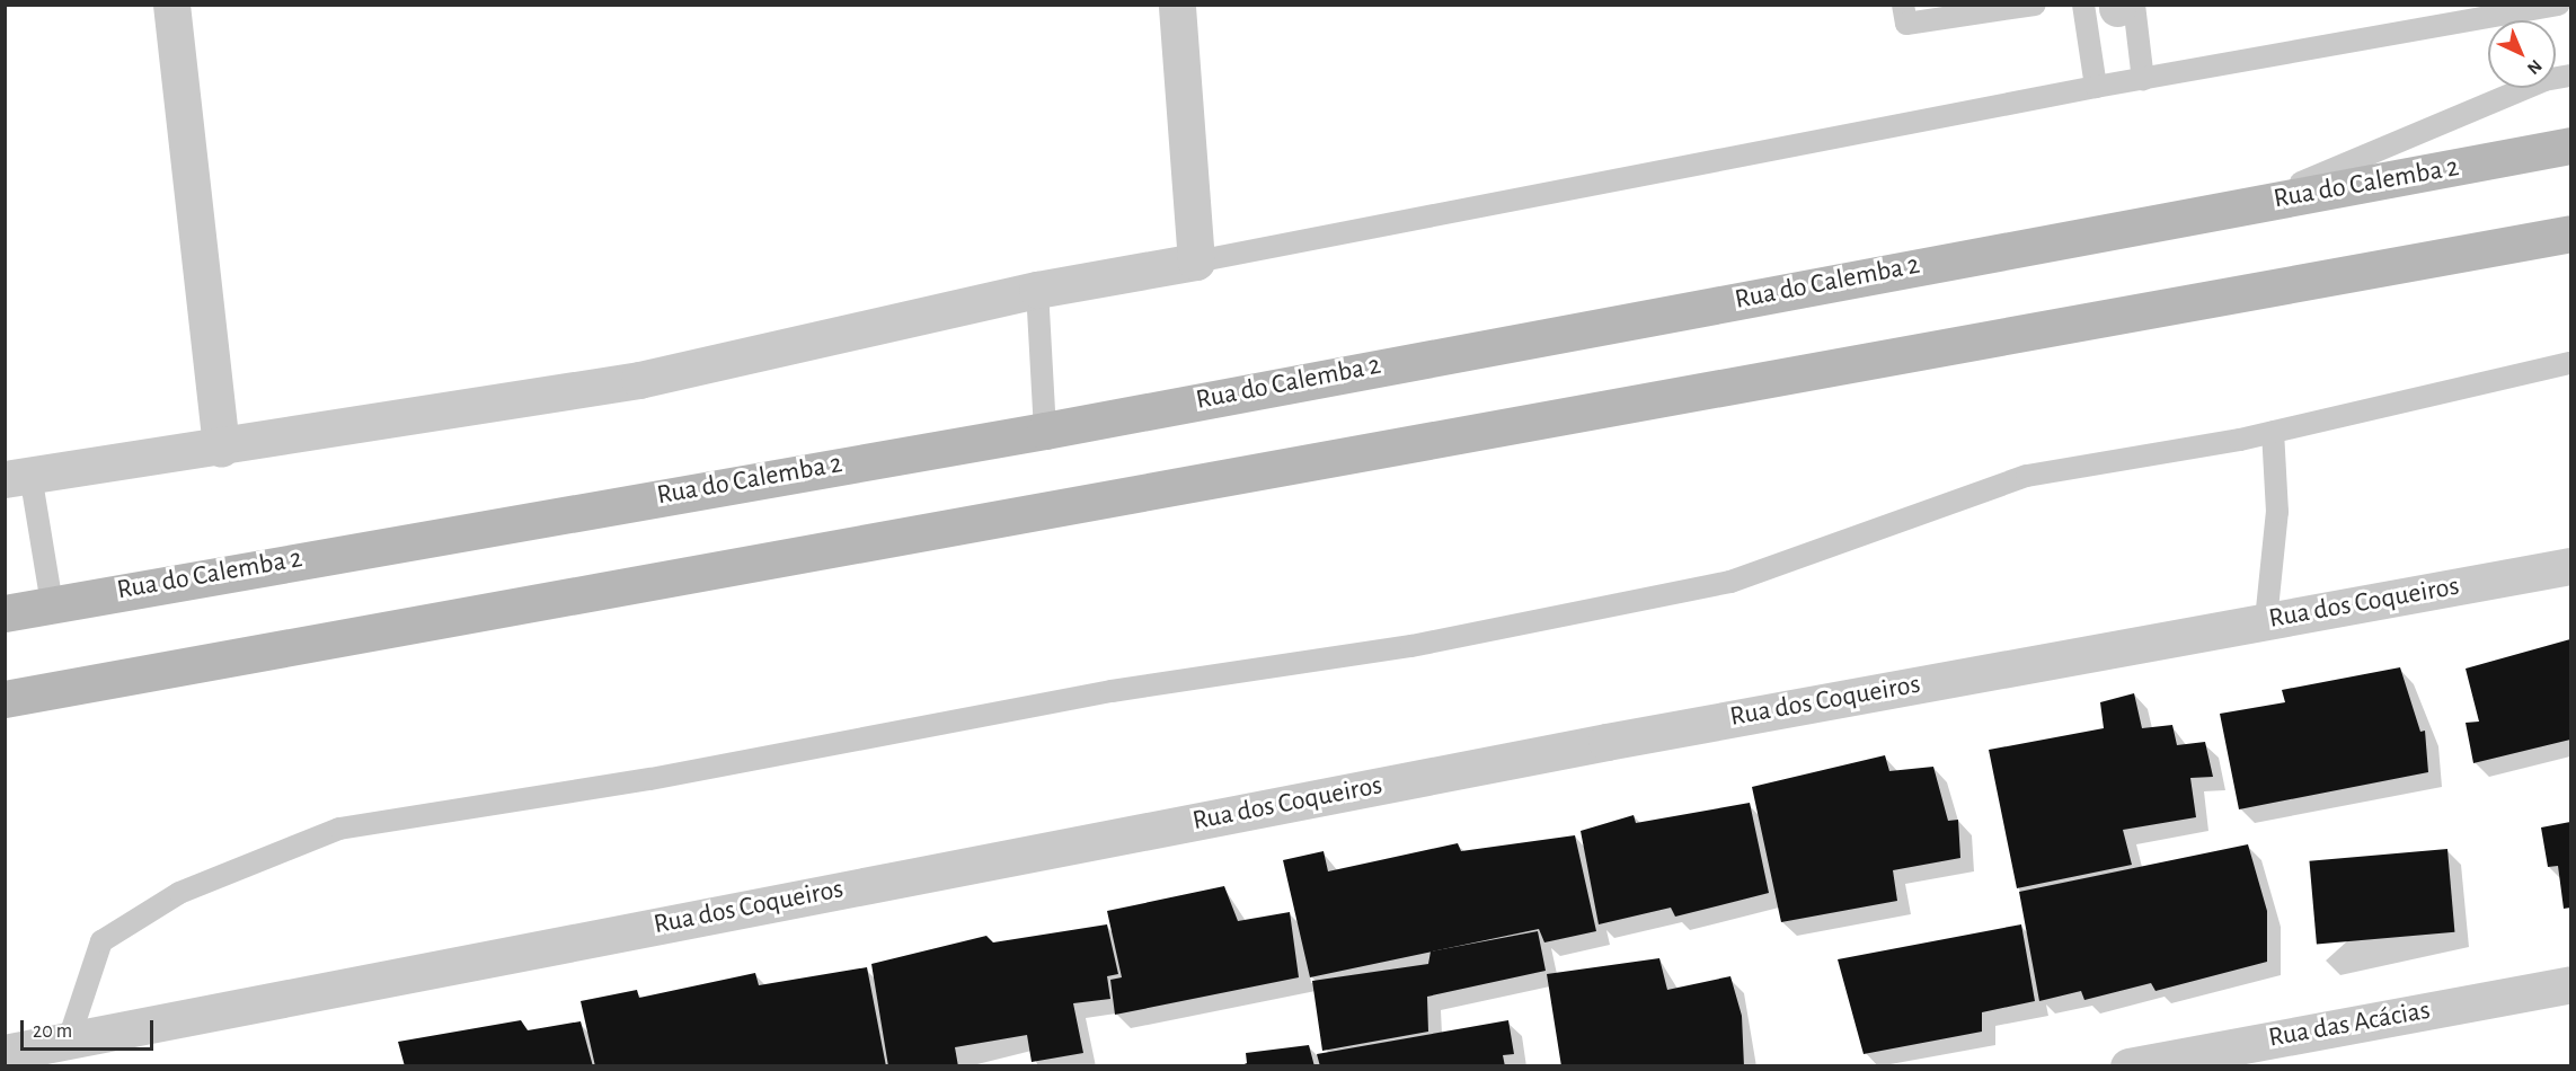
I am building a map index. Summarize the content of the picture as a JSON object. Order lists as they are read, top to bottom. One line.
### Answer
{"streets":{"main road":["Rua do Calemba 2"],"street":["Rua dos Coqueiros","Rua das Acácias"]},"scale_bar":"20 m","north":"bottom right"}
